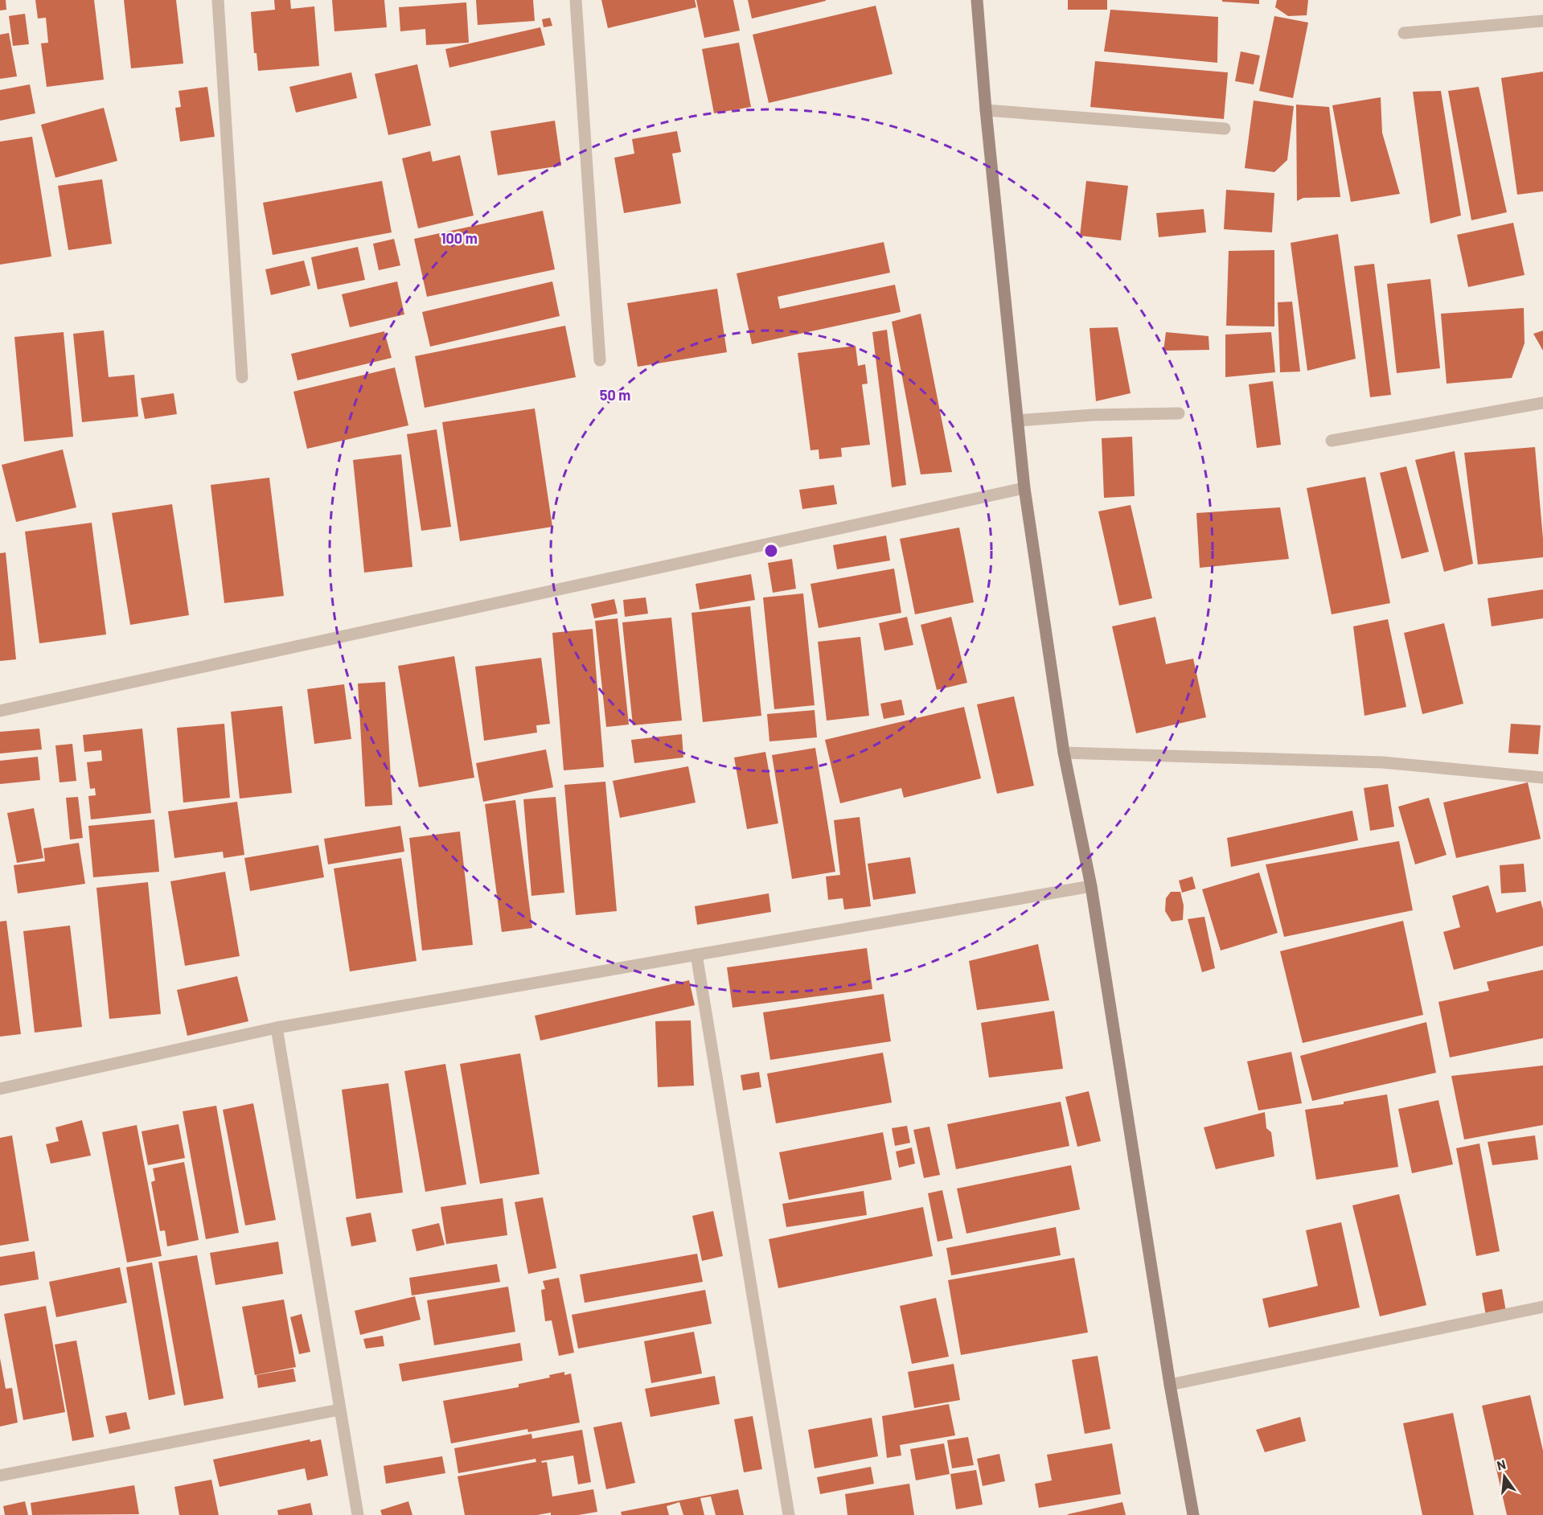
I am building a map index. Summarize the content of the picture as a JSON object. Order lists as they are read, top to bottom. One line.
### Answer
{"north":"top","rings":["100 m","50 m"]}
